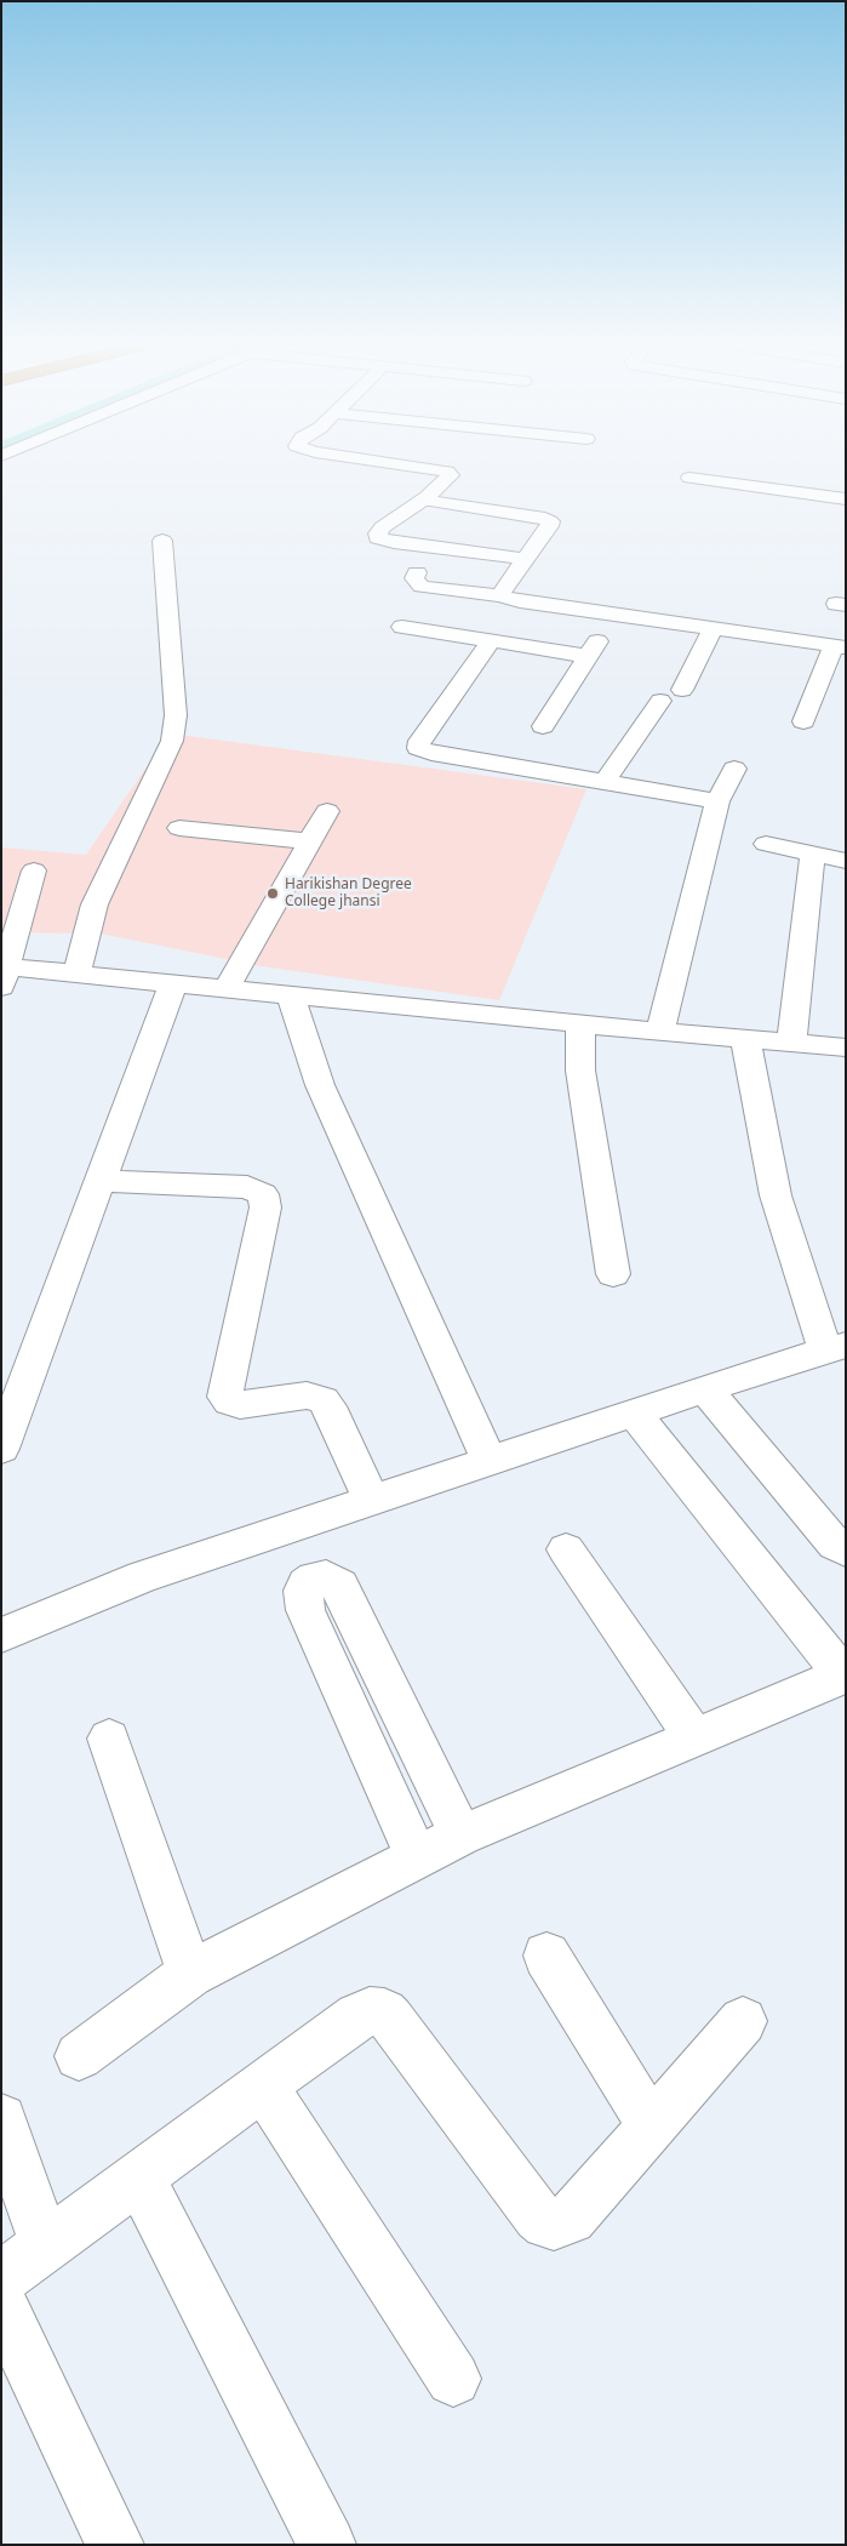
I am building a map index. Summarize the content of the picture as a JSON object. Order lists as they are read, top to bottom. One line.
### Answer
{"places":["Harikishan Degree College jhansi"]}
